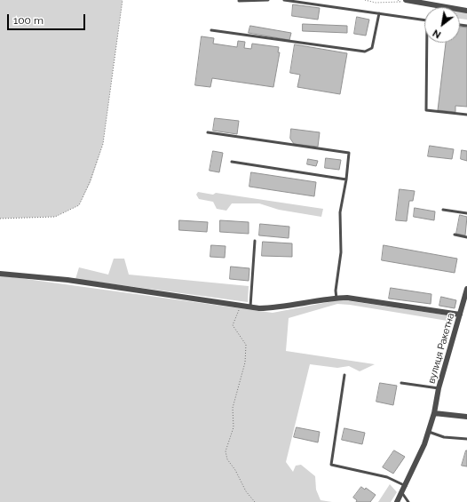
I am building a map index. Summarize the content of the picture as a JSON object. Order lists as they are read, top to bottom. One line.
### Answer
{"streets":{"street":["вулиця Ракетна"]},"scale_bar":"100 m","north":"bottom left"}
